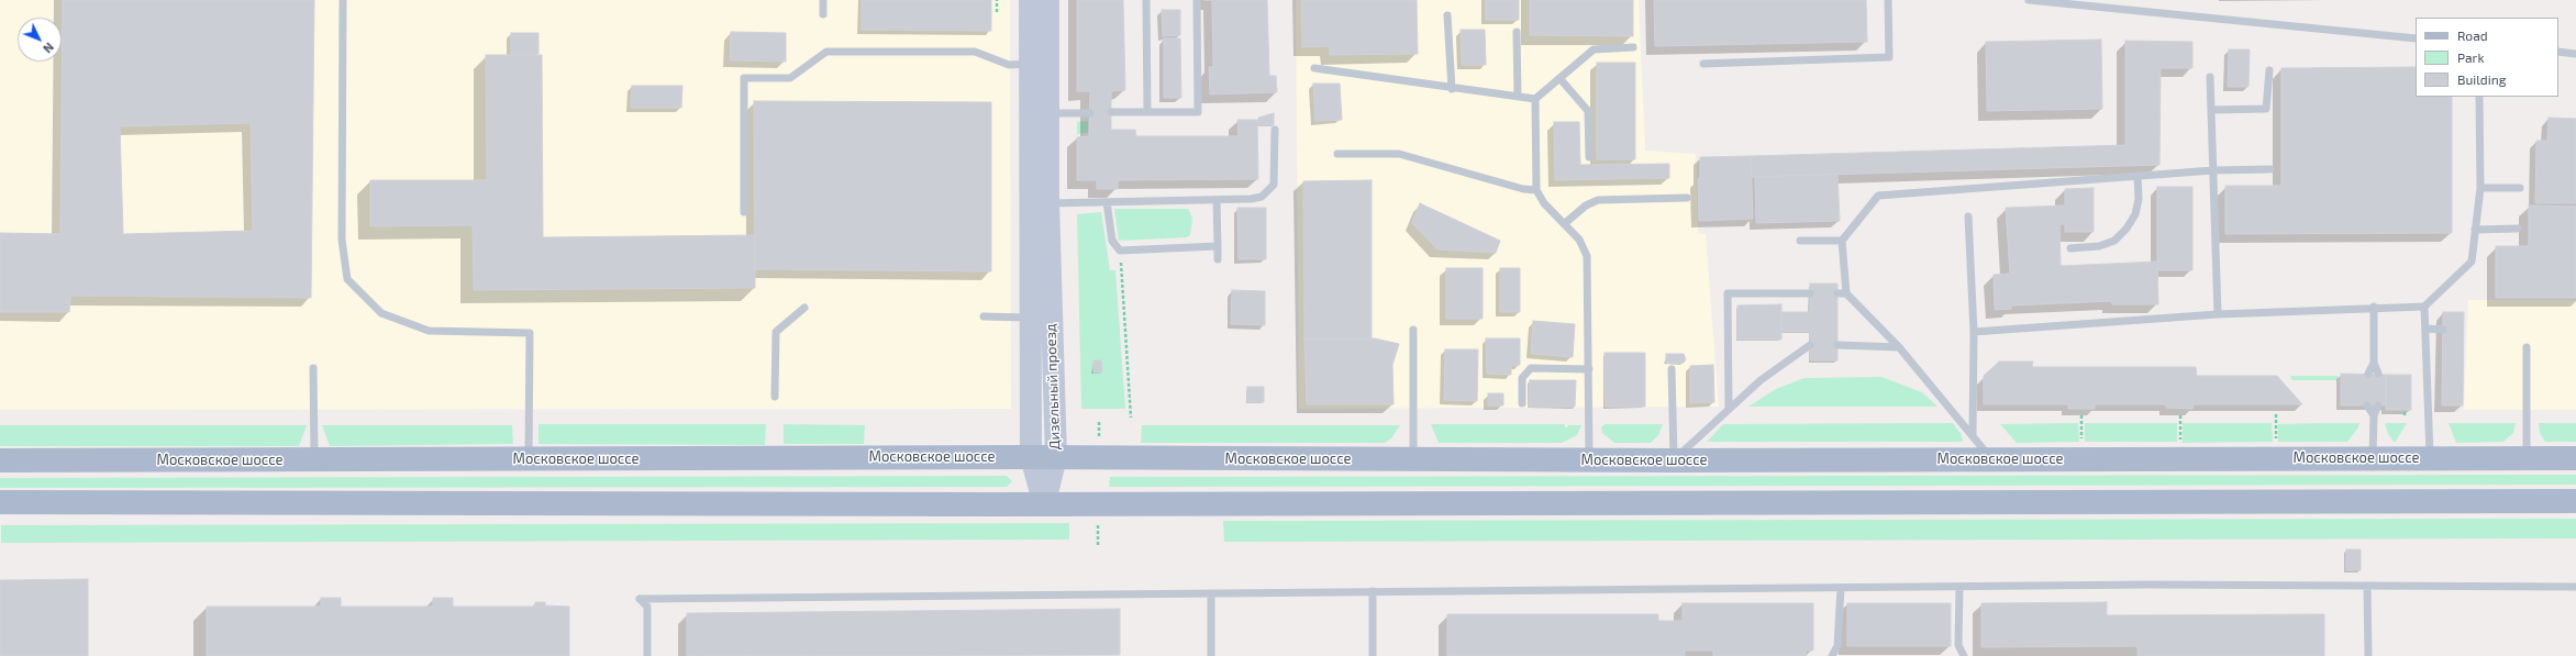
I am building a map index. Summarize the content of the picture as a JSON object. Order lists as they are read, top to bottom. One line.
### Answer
{"streets":{"main road":["Московское шоссе"],"street":["Дизельный проезд"]},"crossings":[["Дизельный проезд","Московское шоссе"]],"legend":["Road","Park","Building"],"north":"bottom right"}
